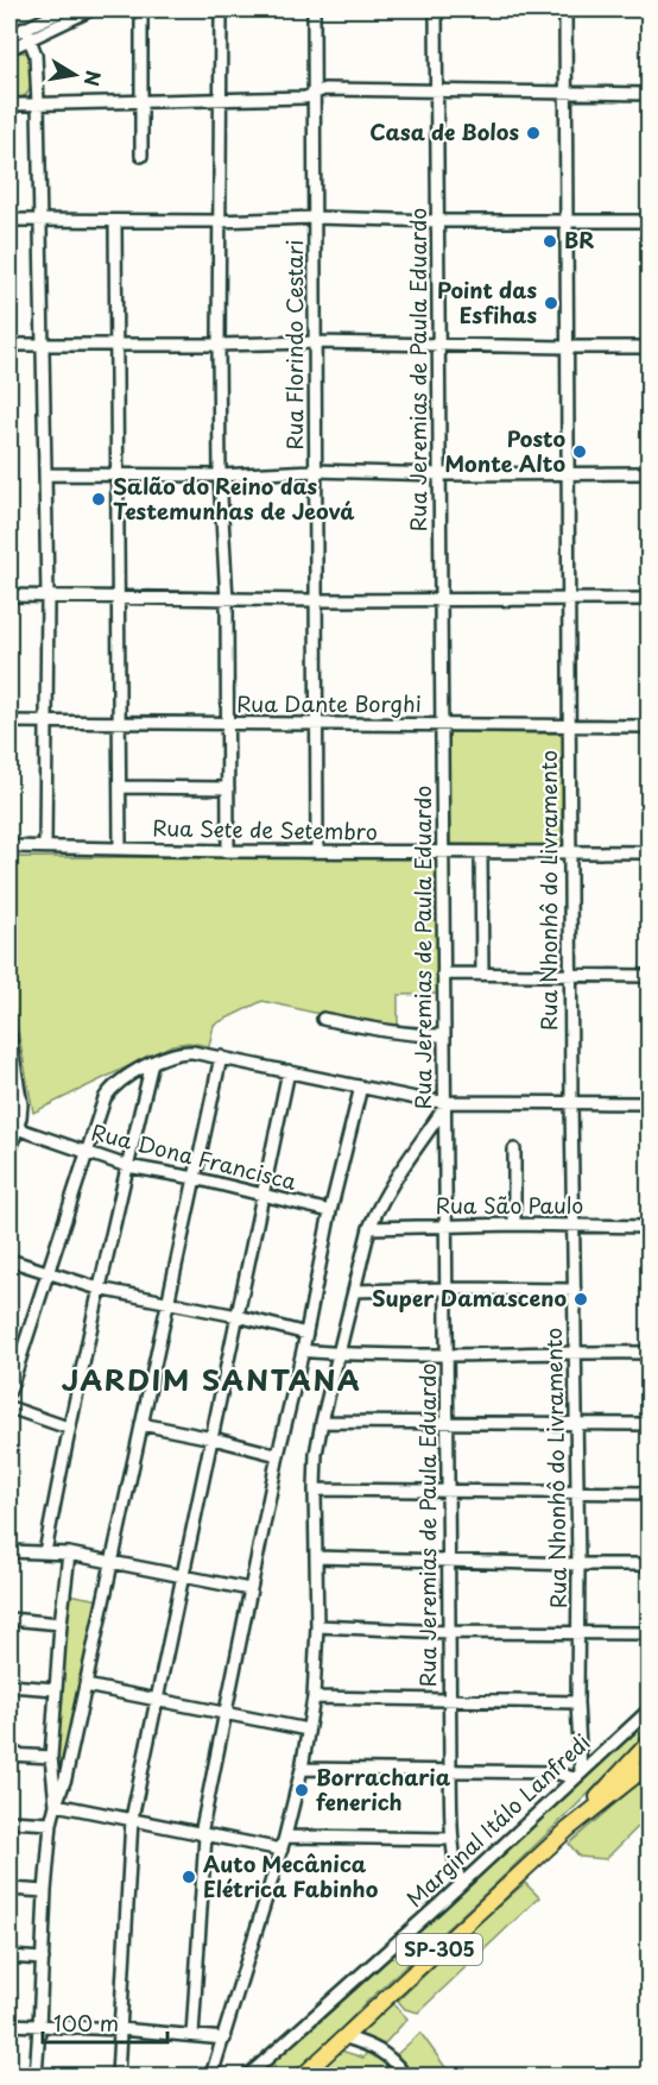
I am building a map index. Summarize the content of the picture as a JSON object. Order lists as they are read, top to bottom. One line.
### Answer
{"streets":{"main road":["SP-305"],"street":["Rua Florindo Cestari","Rua Jeremias de Paula Eduardo","Rua Dante Borghi","Rua Sete de Setembro","Rua Nhonhô do Livramento","Rua Dona Francisca","Rua São Paulo","Marginal Itálo Lanfredi"]},"crossings":[["Rua Florindo Cestari","Rua Dante Borghi"],["Rua Florindo Cestari","Rua Sete de Setembro"],["Rua Jeremias de Paula Eduardo","Rua Dante Borghi"],["Rua Jeremias de Paula Eduardo","Rua Sete de Setembro"],["Rua Jeremias de Paula Eduardo","Rua São Paulo"],["Rua Jeremias de Paula Eduardo","Marginal Itálo Lanfredi"],["Rua Dante Borghi","Rua Nhonhô do Livramento"],["Rua Sete de Setembro","Rua Nhonhô do Livramento"],["Rua Nhonhô do Livramento","Rua São Paulo"],["Rua Nhonhô do Livramento","Marginal Itálo Lanfredi"]],"districts":["JARDIM SANTANA"],"places":["Casa de Bolos","BR","Point das Esfihas","Posto Monte Alto","Salão do Reino das Testemunhas de Jeová","Super Damasceno","Borracharia fenerich","Auto Mecânica Elétrica Fabinho"],"scale_bar":"100 m","north":"right"}
